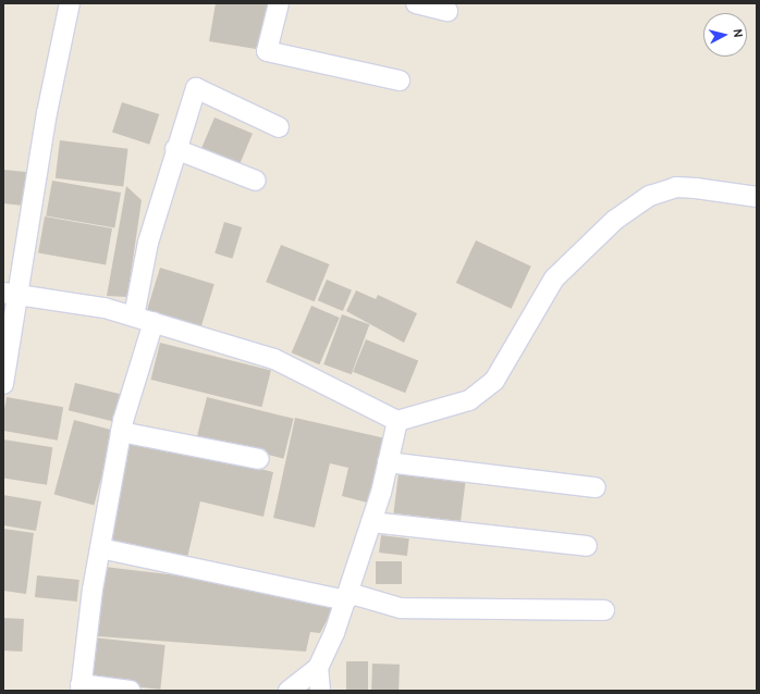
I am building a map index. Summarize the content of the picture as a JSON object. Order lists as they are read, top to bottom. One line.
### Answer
{"north":"right"}
